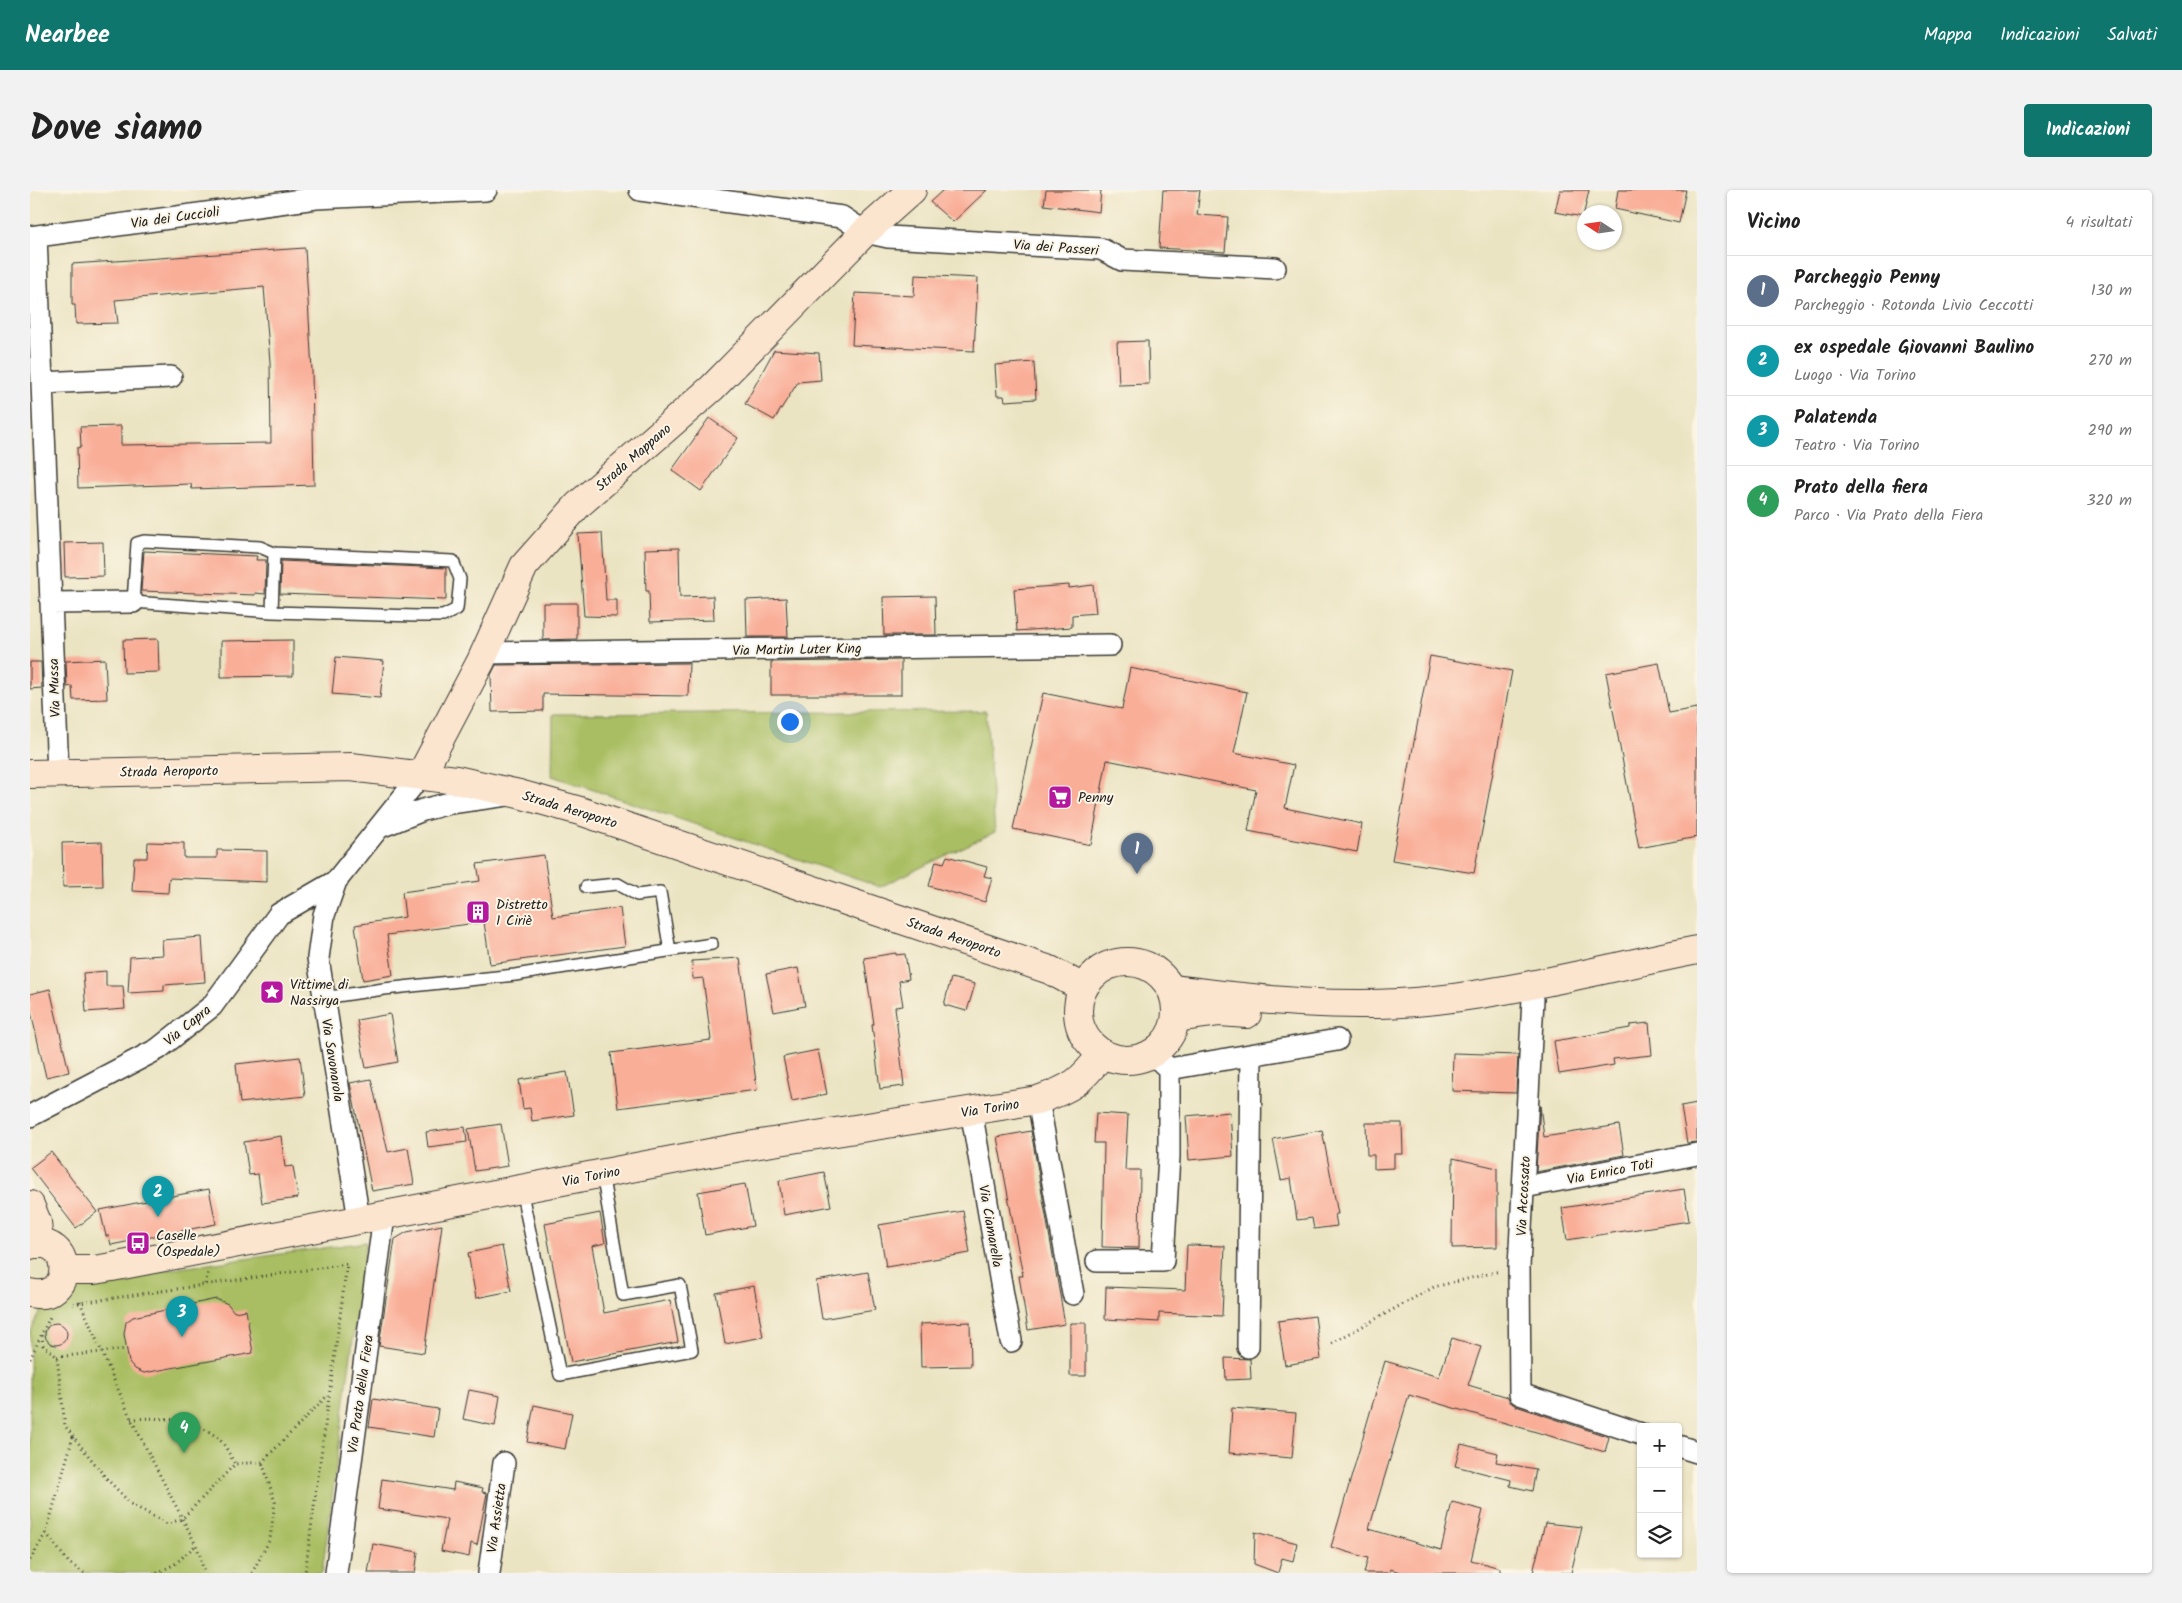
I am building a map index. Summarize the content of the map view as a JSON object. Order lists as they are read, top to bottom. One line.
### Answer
{"streets":{"main road":["Strada Mappano","Strada Aeroporto","Via Torino"],"street":["Via dei Cuccioli","Via dei Passeri","Via Martin Luter King","Via Mussa","Via Capra","Via Savonarola","Via Enrico Toti","Via Accossato","Via Ciamarella","Via Prato della Fiera","Via Assietta"]},"crossings":[["Via dei Cuccioli","Via Mussa"],["Via dei Passeri","Strada Mappano"],["Strada Mappano","Via Martin Luter King"],["Strada Mappano","Strada Aeroporto"],["Strada Mappano","Via Savonarola"],["Via Mussa","Strada Aeroporto"],["Strada Aeroporto","Via Savonarola"],["Strada Aeroporto","Via Torino"],["Via Capra","Via Savonarola"],["Via Savonarola","Via Torino"],["Via Savonarola","Via Prato della Fiera"],["Via Torino","Via Ciamarella"],["Via Torino","Via Prato della Fiera"],["Via Enrico Toti","Via Accossato"]],"places":{"supermarket":["Penny"],"building":["Distretto 1 Ciriè"],"place":["Vittime di Nassirya"],"bus stop":["Caselle (Ospedale)"]},"north":"left","page":{"header":"Nearbee","nav":["Mappa","Indicazioni","Salvati"],"title":"Dove siamo","buttons":"Indicazioni","heading":["Vicino","4 risultati"],"list":[{"mark":"1","name":"Parcheggio Penny","note":"Parcheggio · Rotonda Livio Ceccotti","value":"130 m"},{"mark":"2","name":"ex ospedale Giovanni Baulino","note":"Luogo · Via Torino","value":"270 m"},{"mark":"3","name":"Palatenda","note":"Teatro · Via Torino","value":"290 m"},{"mark":"4","name":"Prato della fiera","note":"Parco · Via Prato della Fiera","value":"320 m"}],"pins":["1","2","3","4"],"map_buttons":["+","−"]}}
